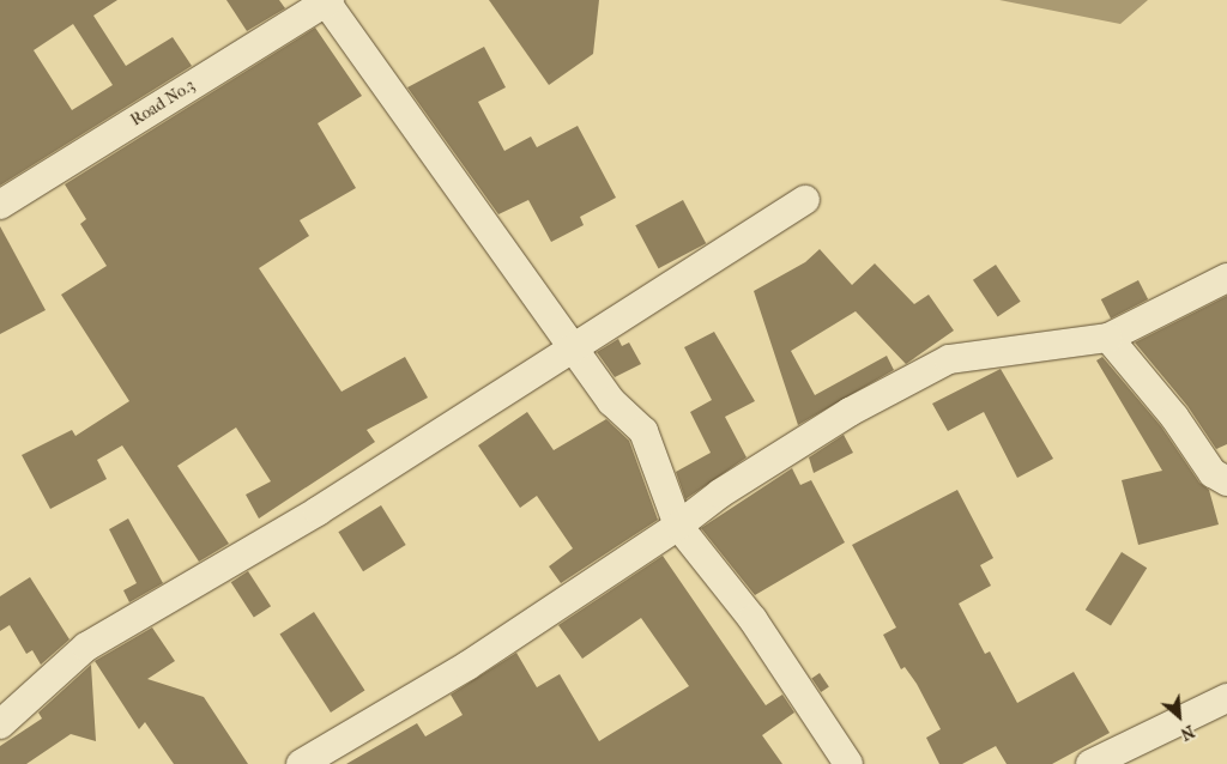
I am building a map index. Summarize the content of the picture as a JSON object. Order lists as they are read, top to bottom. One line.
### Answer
{"streets":{"street":["Road No.3"]},"north":"bottom right"}
